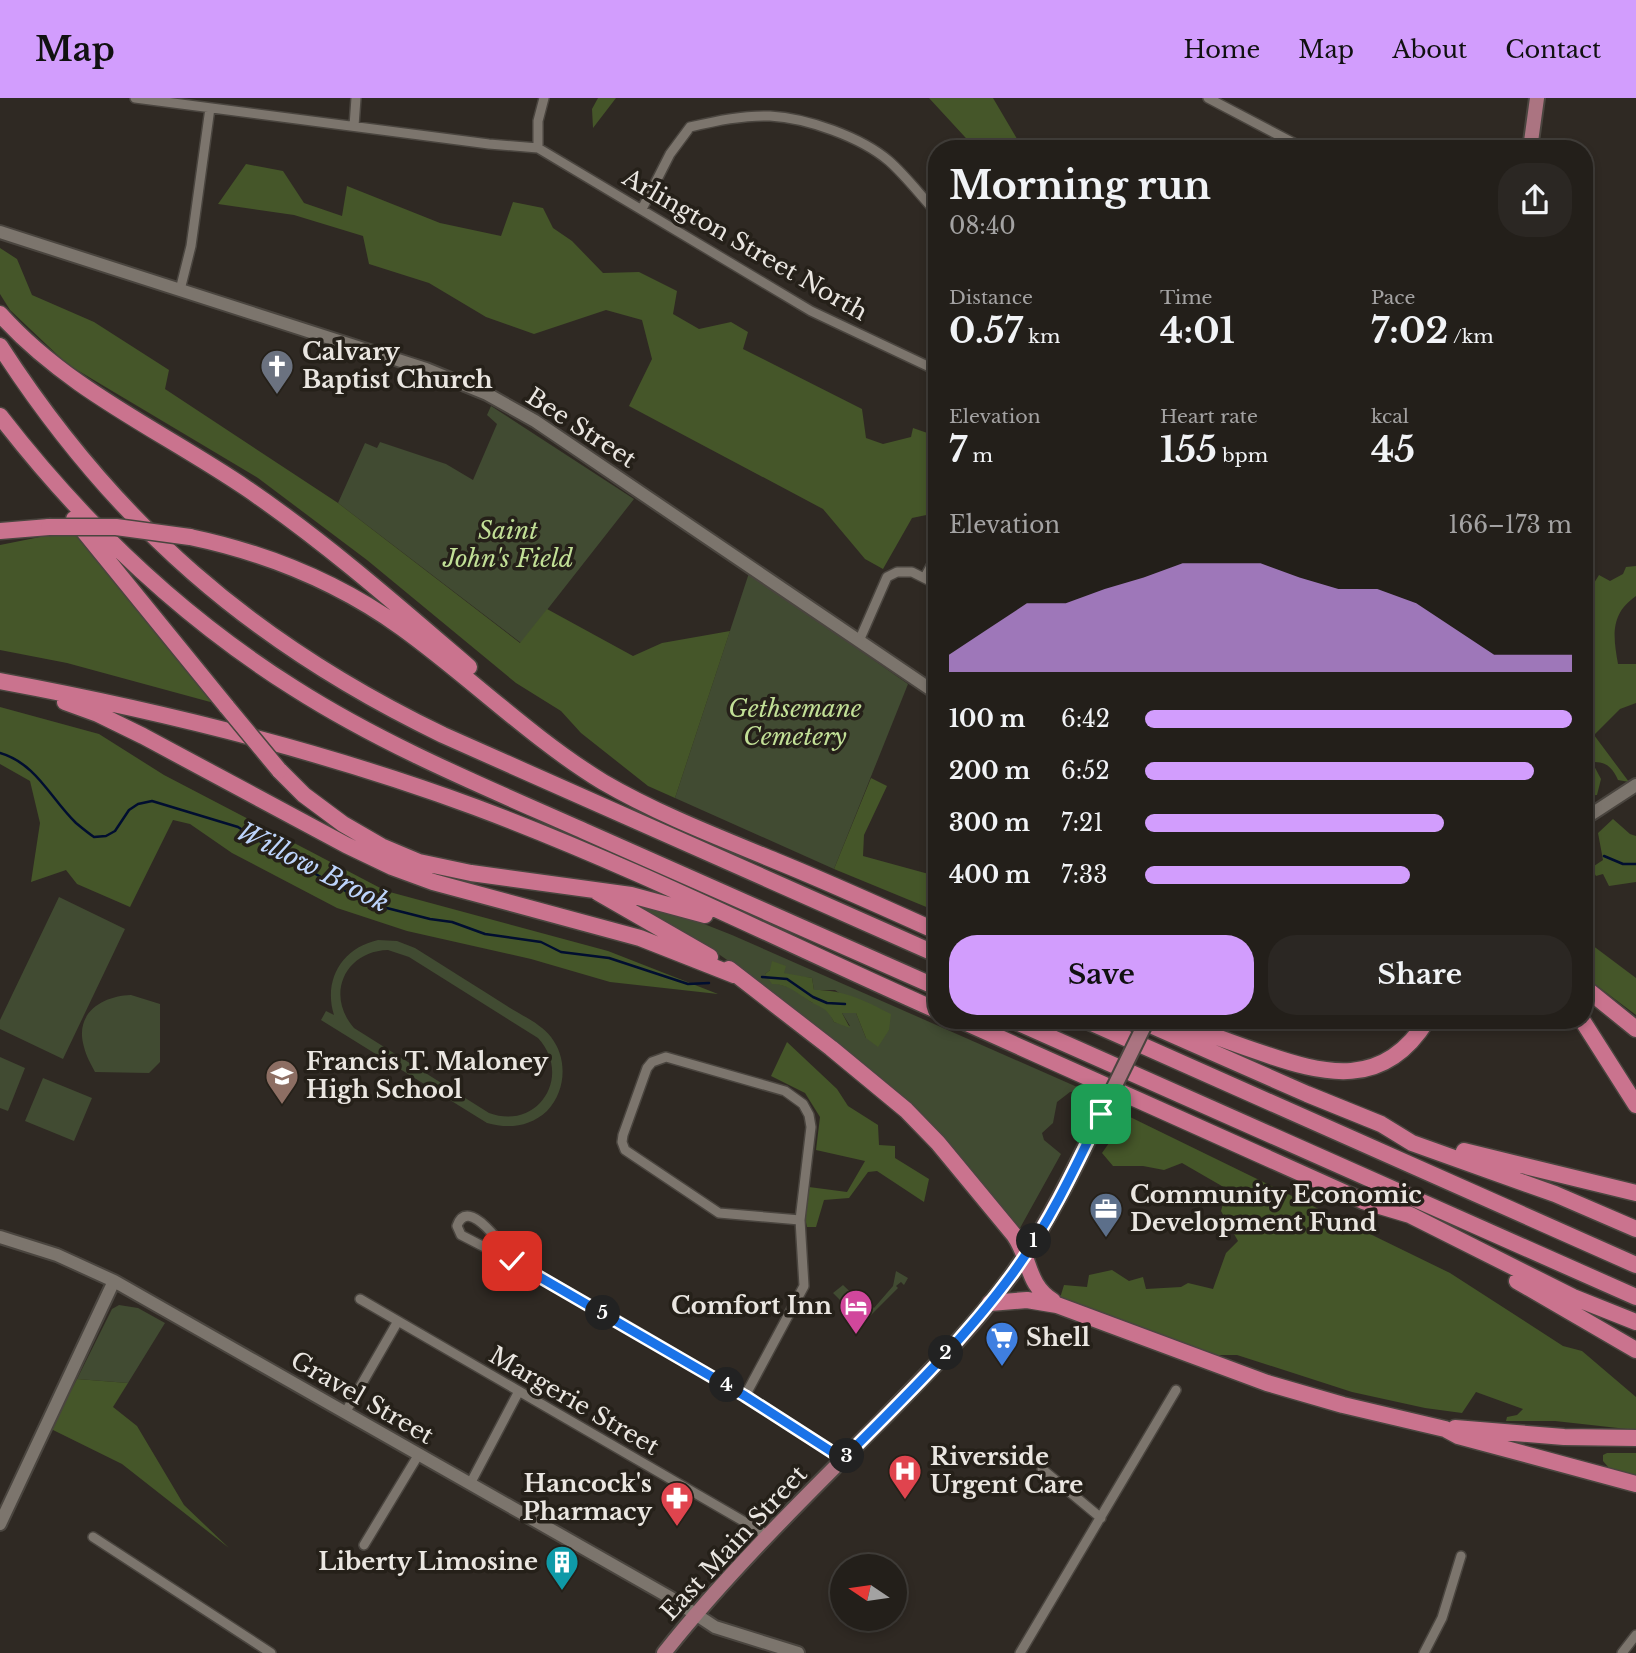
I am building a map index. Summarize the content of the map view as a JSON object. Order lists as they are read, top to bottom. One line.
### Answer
{"streets":{"main road":["East Main Street"],"street":["Arlington Street North","Bee Street","Gravel Street","Margerie Street"]},"crossings":[["Gravel Street","East Main Street"],["Margerie Street","East Main Street"]],"water":["Willow Brook"],"parks":["Saint John's Field","Gethsemane Cemetery"],"places":{"church":["Calvary Baptist Church"],"school or university":["Francis T. Maloney High School"],"office":["Community Economic Development Fund"],"hotel":["Comfort Inn"],"supermarket":["Shell"],"hospital":["Riverside Urgent Care"],"pharmacy":["Hancock's Pharmacy"],"building":["Liberty Limosine"]},"north":"left","page":{"header":"Map","nav":["Home","Map","About","Contact"],"heading":["Morning run","08:40"],"stats":[["Distance","0.57 km"],["Time","4:01"],["Pace","7:02 /km"],["Elevation","7 m"],["Heart rate","155 bpm"],["kcal","45"]],"chart":["Elevation","166–173 m"],"list":[{"name":"100 m","note":"6:42"},{"name":"200 m","note":"6:52"},{"name":"300 m","note":"7:21"},{"name":"400 m","note":"7:33"}],"buttons":["Save","Share"],"pins":["1","5","2","4","3"]}}
